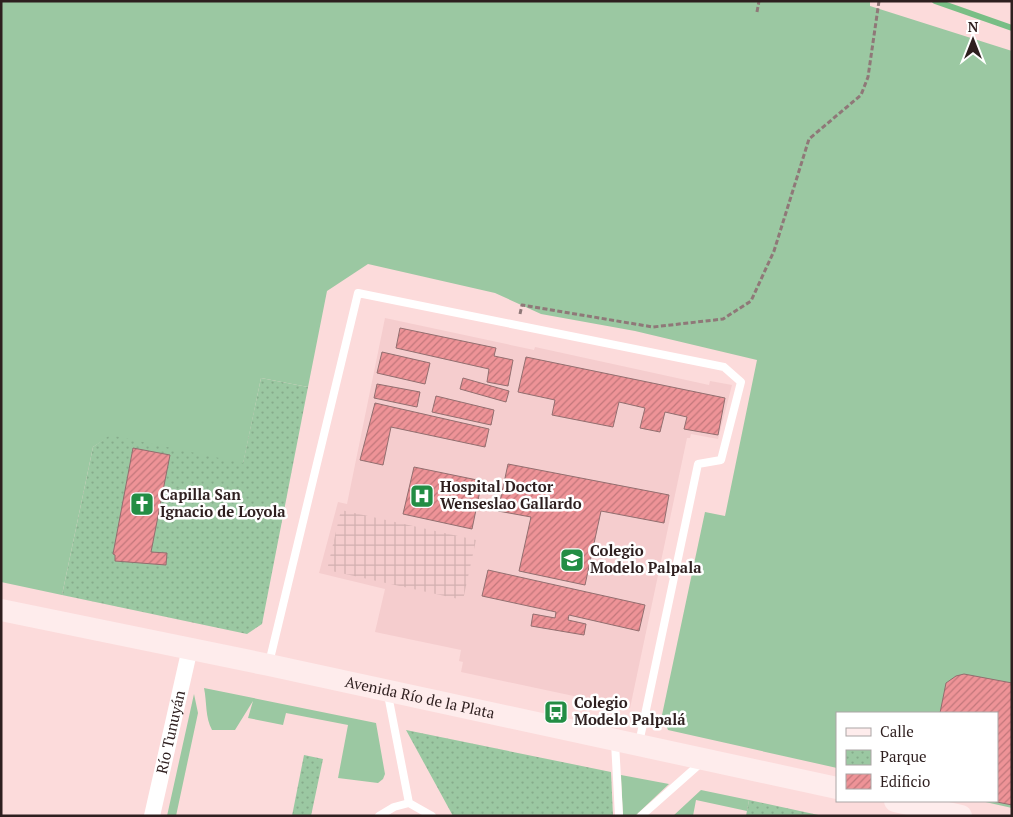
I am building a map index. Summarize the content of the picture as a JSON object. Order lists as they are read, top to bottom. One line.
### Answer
{"streets":{"main road":["Avenida Río de la Plata"],"street":["Río Tunuyán"]},"crossings":[["Avenida Río de la Plata","Río Tunuyán"]],"places":{"hospital":["Hospital Doctor Wenseslao Gallardo"],"church":["Capilla San Ignacio de Loyola"],"school or university":["Colegio Modelo Palpala"],"bus stop":["Colegio Modelo Palpalá"]},"legend":["Calle","Parque","Edificio"],"north":"top"}
